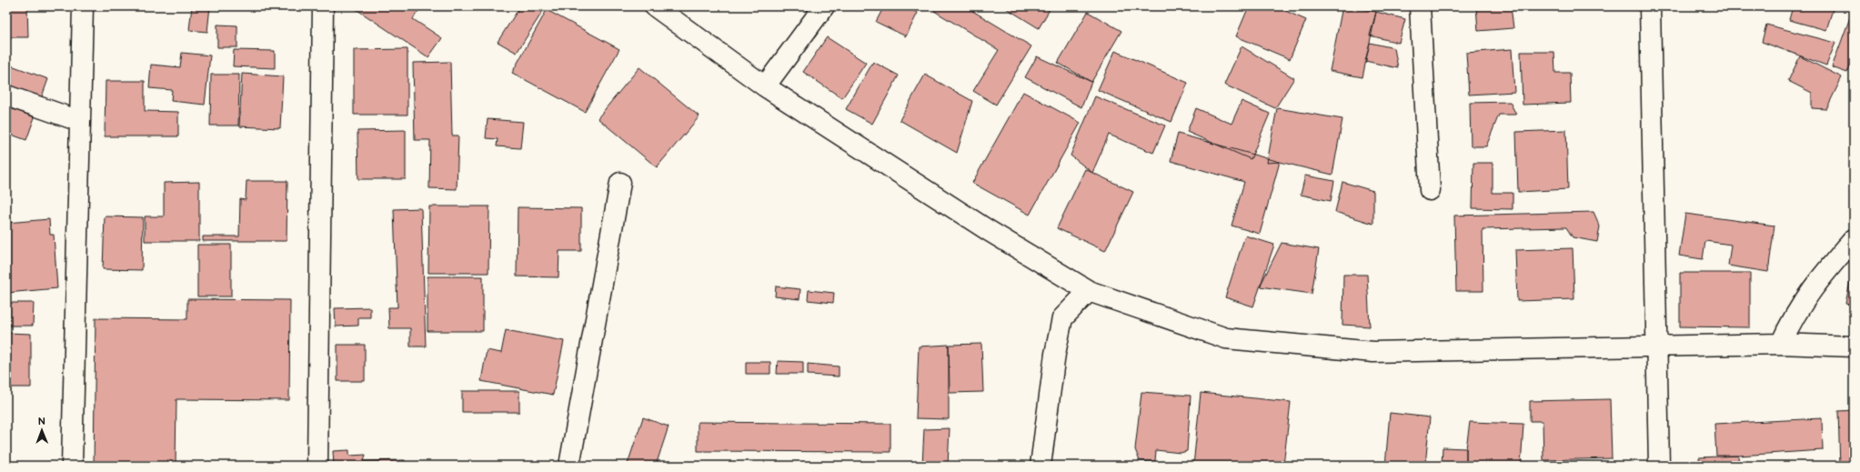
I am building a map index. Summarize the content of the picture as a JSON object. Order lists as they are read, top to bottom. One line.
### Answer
{"north":"top"}
